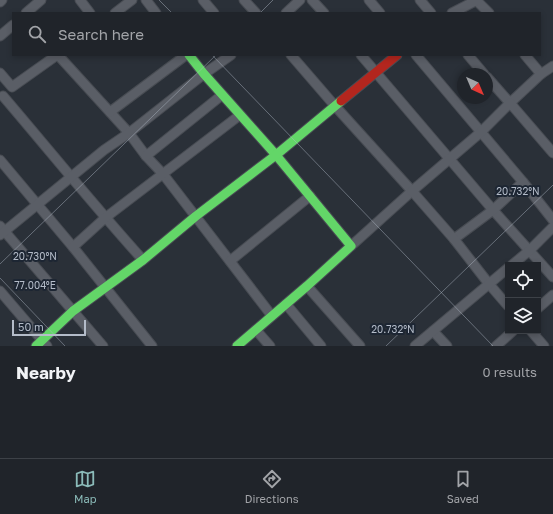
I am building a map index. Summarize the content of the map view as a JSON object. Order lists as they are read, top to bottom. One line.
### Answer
{"scale_bar":"50 m","north":"bottom right","page":{"search":"Search here","scale":"50 m","heading":["Nearby","0 results"],"nav":["Map","Directions","Saved"]},"coordinates":["20.732°N","20.730°N","77.004°E"]}
